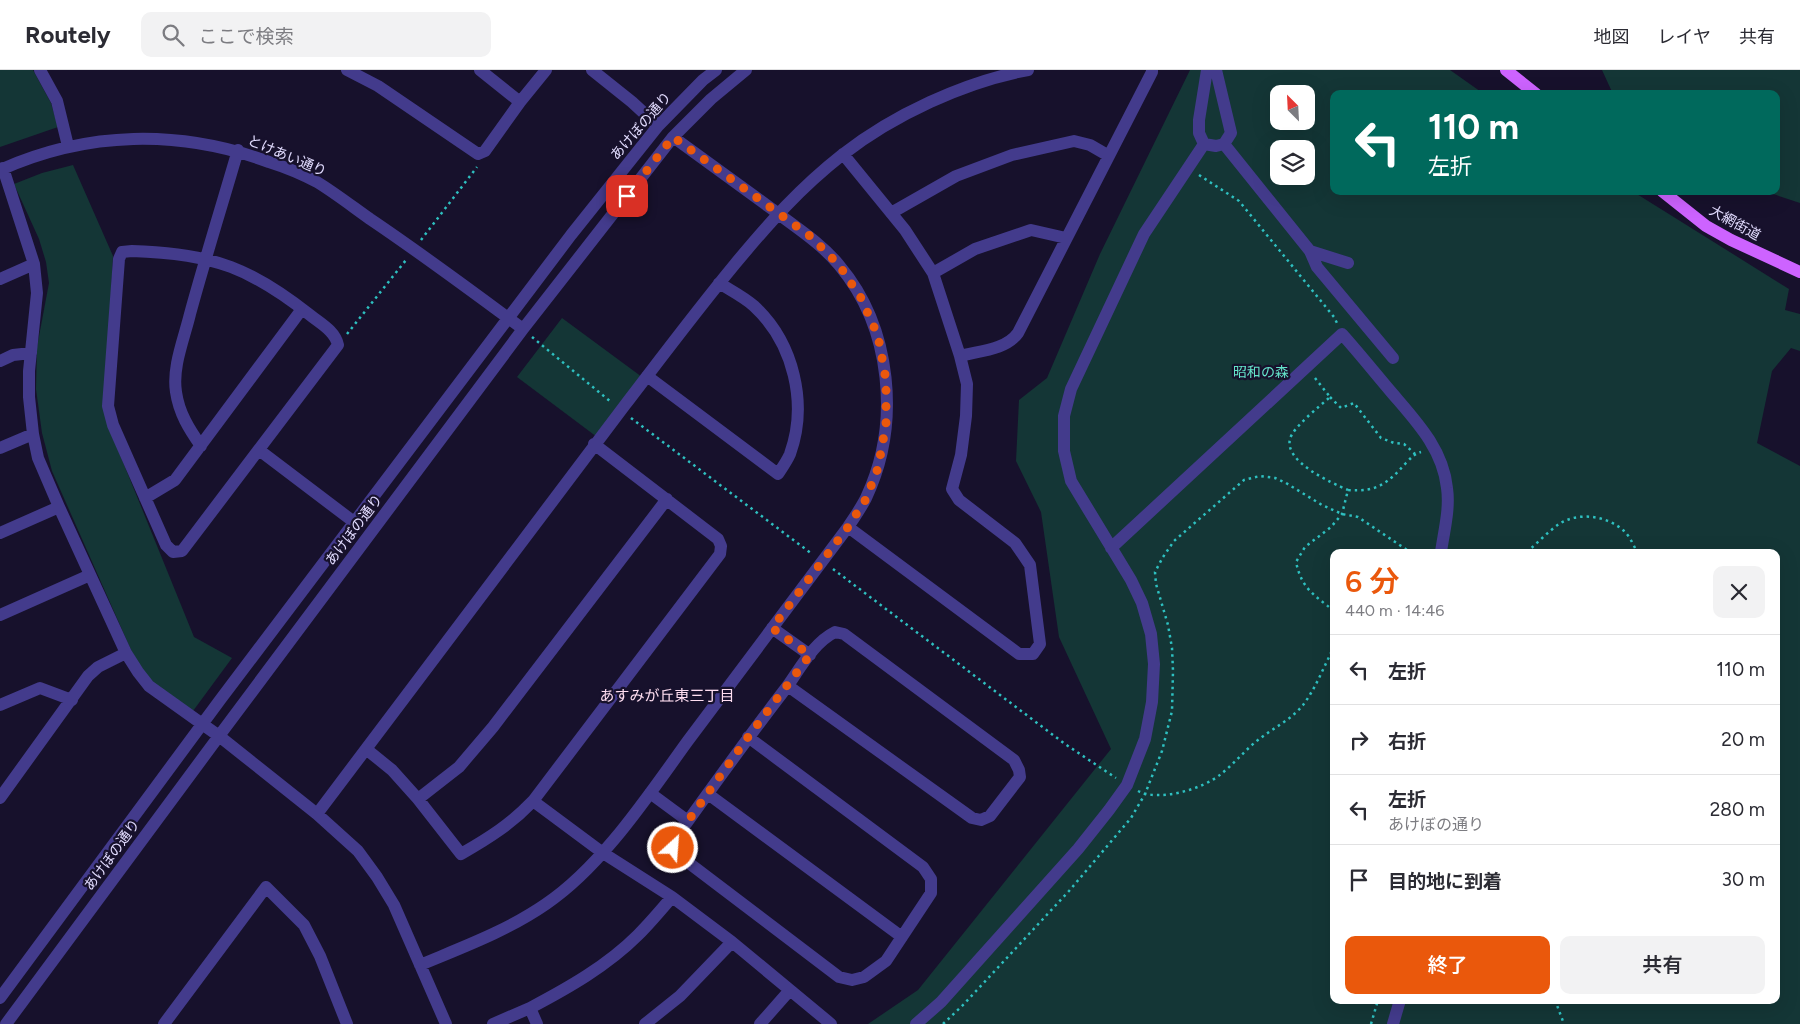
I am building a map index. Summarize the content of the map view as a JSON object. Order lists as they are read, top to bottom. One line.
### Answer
{"streets":{"main road":["大網街道"],"street":["あけぼの通り","とけあい通り"]},"crossings":[["あけぼの通り","とけあい通り"]],"districts":["あすみが丘東三丁目"],"parks":["昭和の森"],"north":"top left","page":{"header":"Routely","search":"ここで検索","nav":["地図","レイヤ","共有"],"turn":["110 m","左折"],"heading":["6 分","440 m · 14:46"],"list":[{"name":"左折","value":"110 m"},{"name":"右折","value":"20 m"},{"name":"左折","note":"あけぼの通り","value":"280 m"},{"name":"目的地に到着","value":"30 m"}],"buttons":["終了","共有"]}}
